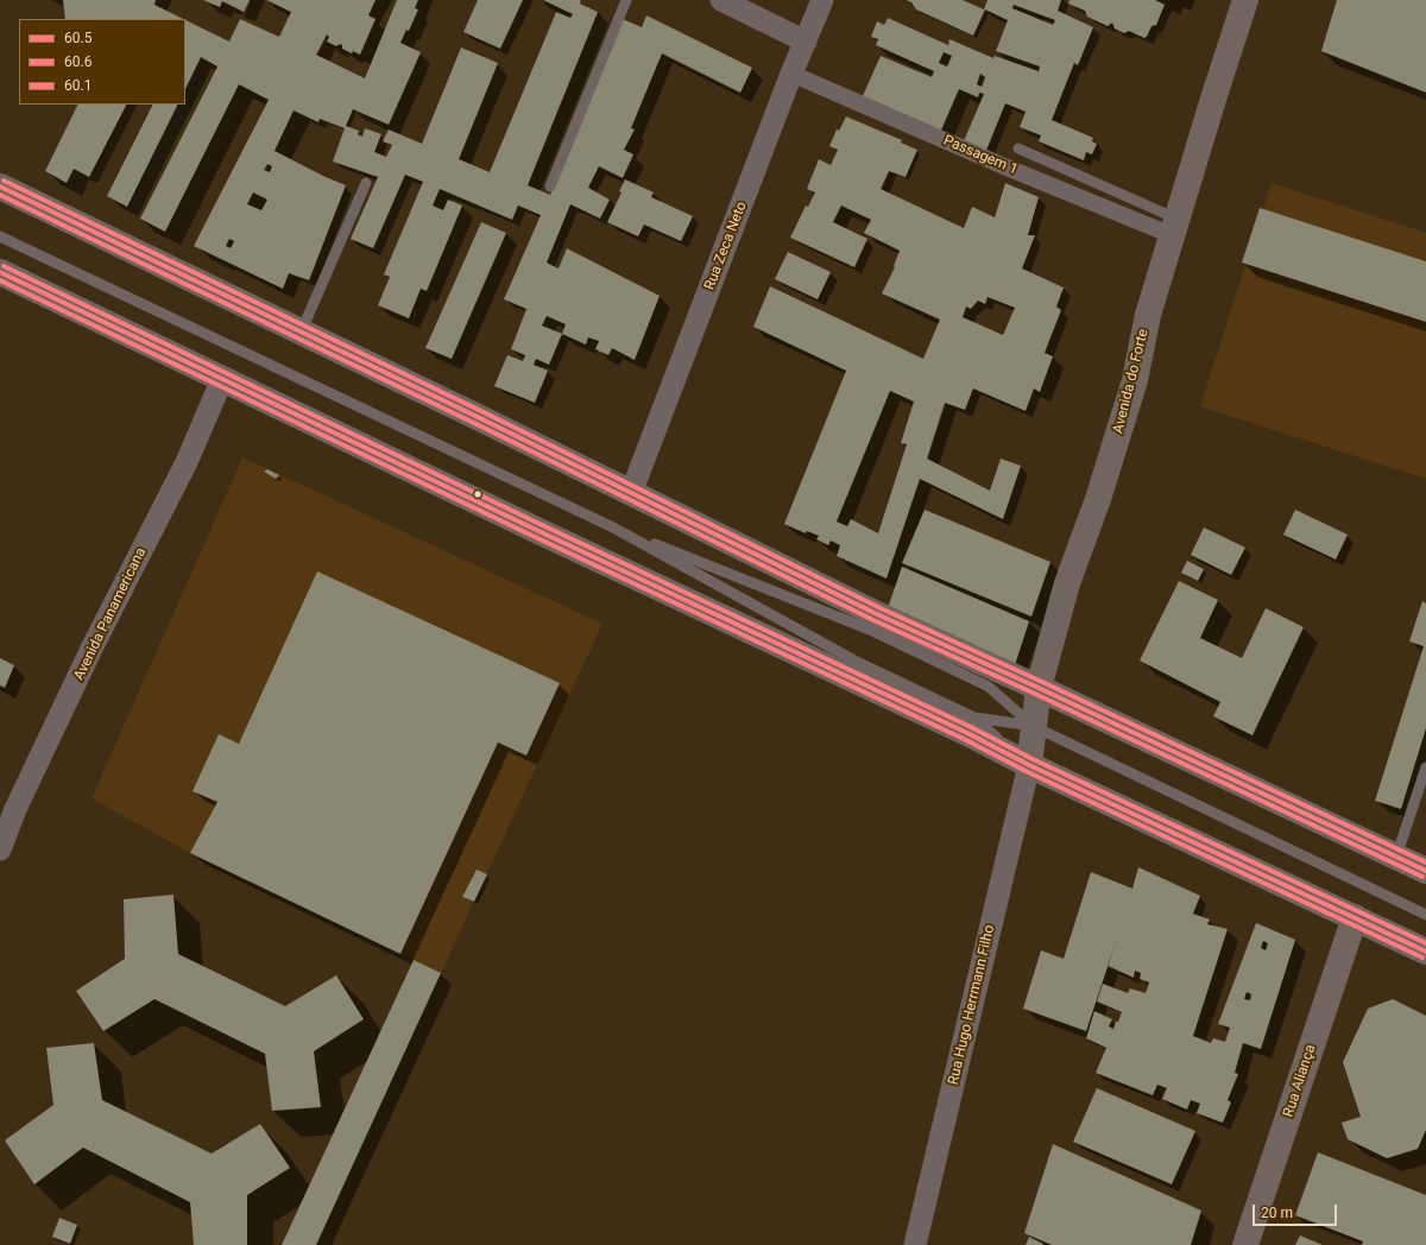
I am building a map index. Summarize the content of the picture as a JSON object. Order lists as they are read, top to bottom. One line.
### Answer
{"streets":{"main road":["Avenida do Forte","Rua Aliança"],"street":["Passagem 1","Rua Zeca Neto","Avenida Panamericana","Rua Hugo Herrmann Filho"]},"crossings":[["Passagem 1","Rua Zeca Neto"],["Passagem 1","Avenida do Forte"],["Avenida do Forte","Rua Hugo Herrmann Filho"]],"lines":["transit line 60.1","transit line 60.5","transit line 60.6"],"legend":["60.5","60.6","60.1"],"scale_bar":"20 m"}
